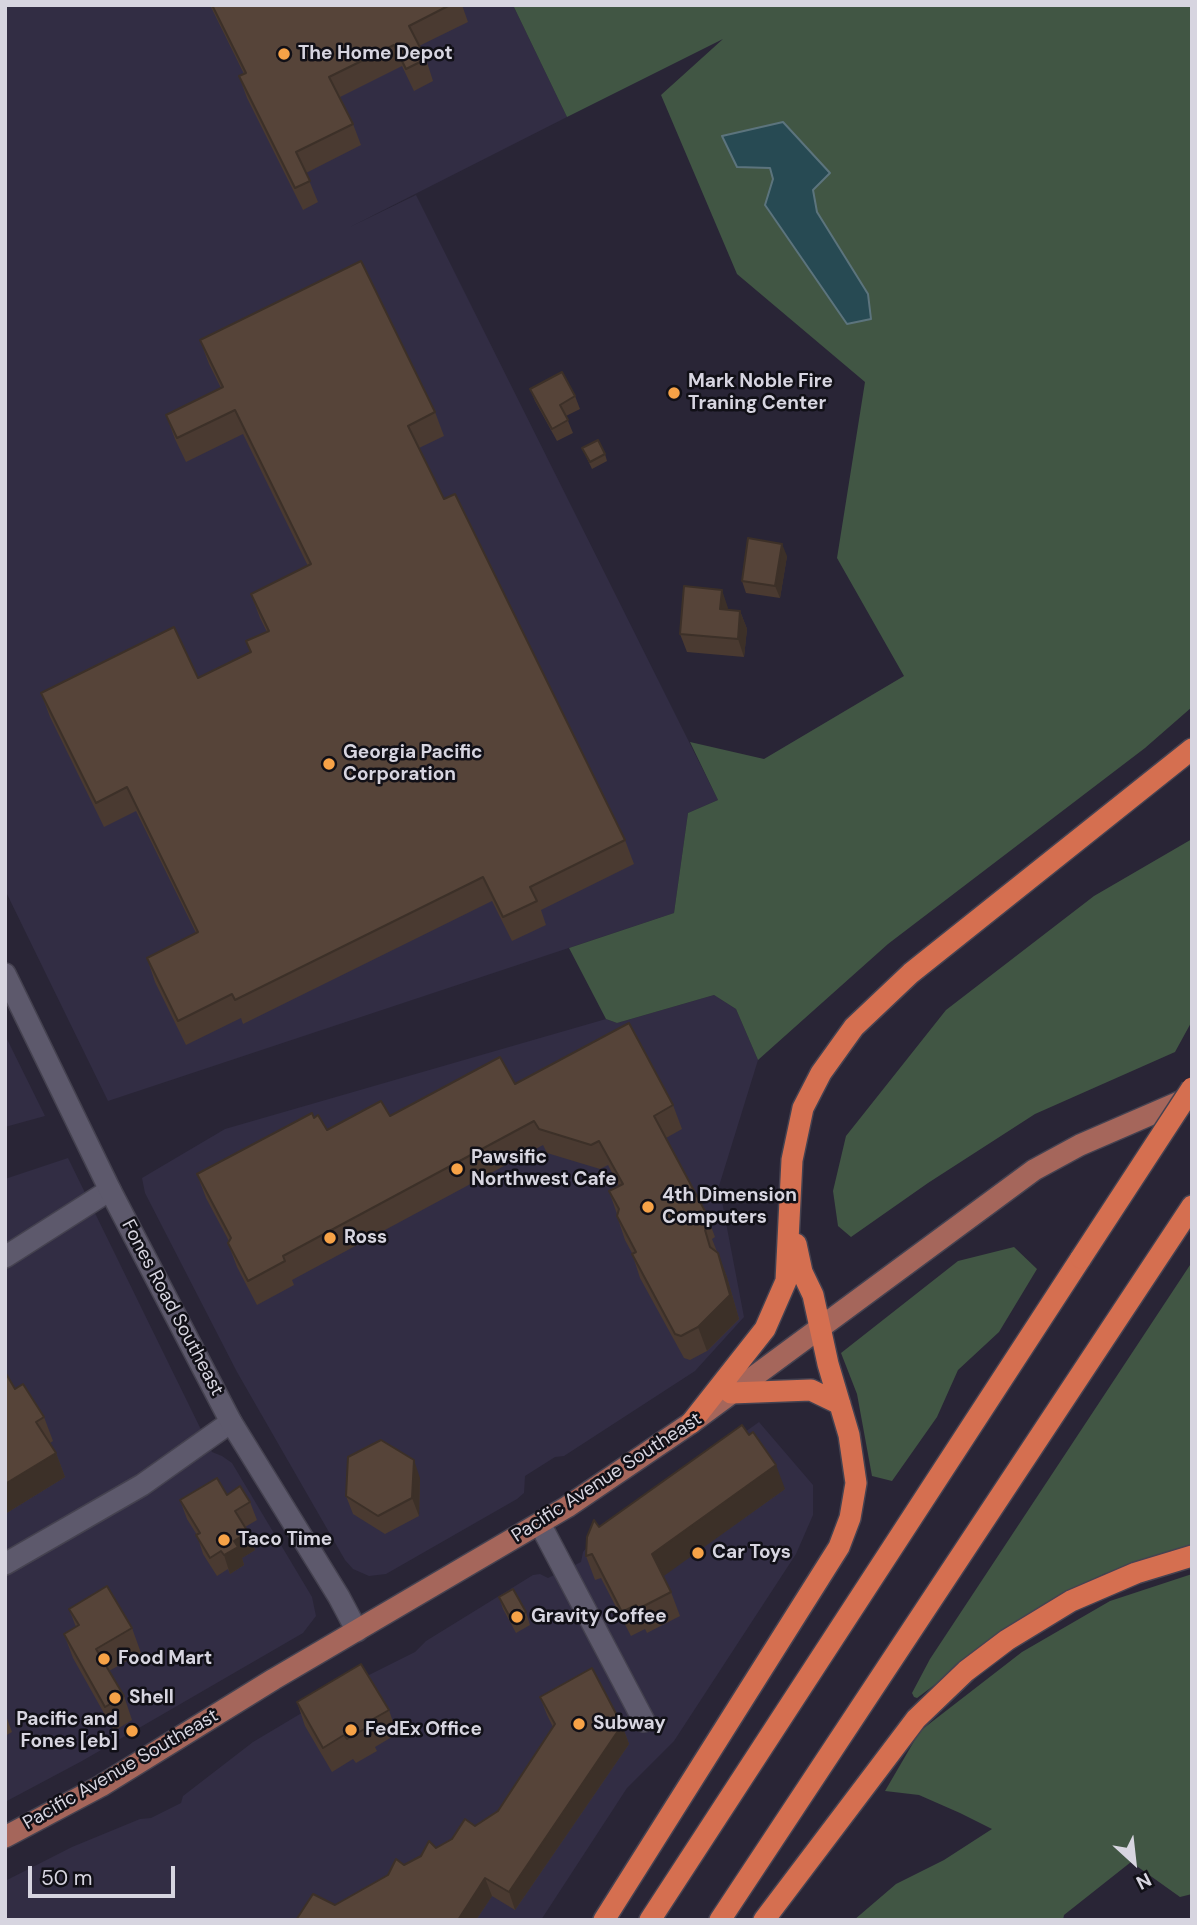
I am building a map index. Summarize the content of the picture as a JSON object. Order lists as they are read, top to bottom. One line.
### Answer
{"streets":{"main road":["Pacific Avenue Southeast"],"street":["Fones Road Southeast"]},"crossings":[["Fones Road Southeast","Pacific Avenue Southeast"]],"places":["The Home Depot","Mark Noble Fire Traning Center","Georgia Pacific Corporation","Pawsific Northwest Cafe","4th Dimension Computers","Ross","Taco Time","Car Toys","Gravity Coffee","Food Mart","Shell","Subway","FedEx Office","Pacific and Fones [eb]"],"scale_bar":"50 m","north":"bottom right"}
